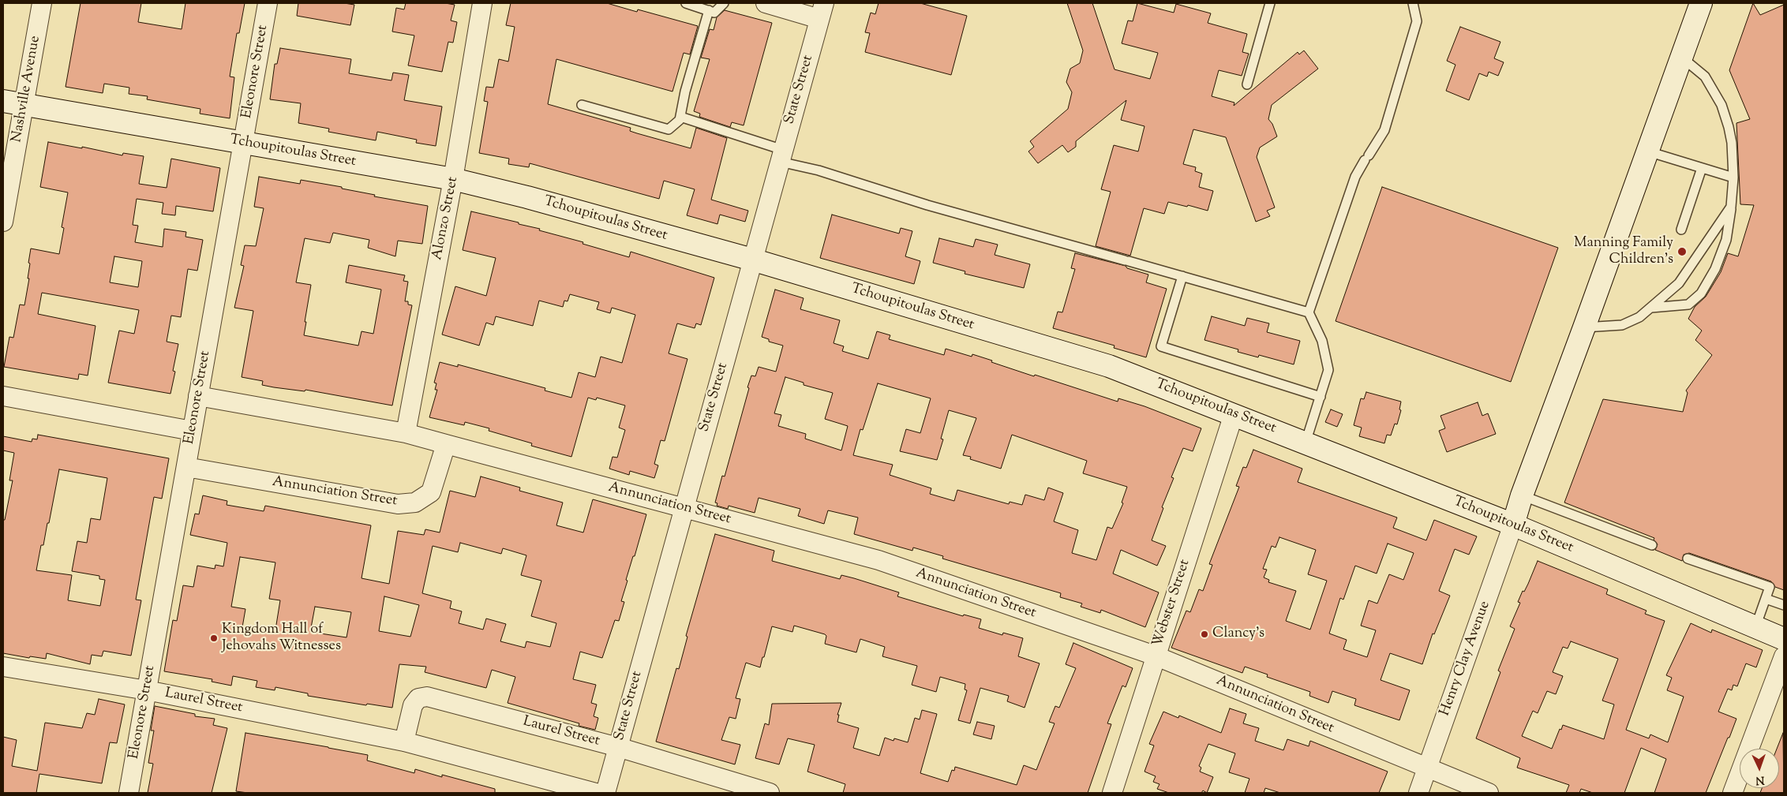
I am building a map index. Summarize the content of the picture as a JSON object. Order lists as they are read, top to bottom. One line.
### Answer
{"streets":{"street":["Eleonore Street","Nashville Avenue","State Street","Tchoupitoulas Street","Alonzo Street","Annunciation Street","Webster Street","Henry Clay Avenue","Laurel Street"]},"crossings":[["Eleonore Street","Tchoupitoulas Street"],["Eleonore Street","Annunciation Street"],["Eleonore Street","Laurel Street"],["Nashville Avenue","Tchoupitoulas Street"],["State Street","Tchoupitoulas Street"],["State Street","Annunciation Street"],["State Street","Laurel Street"],["Tchoupitoulas Street","Alonzo Street"],["Tchoupitoulas Street","Webster Street"],["Tchoupitoulas Street","Henry Clay Avenue"],["Alonzo Street","Annunciation Street"],["Annunciation Street","Webster Street"],["Annunciation Street","Henry Clay Avenue"]],"places":["Manning Family Children's","Clancy's","Kingdom Hall of Jehovahs Witnesses"],"north":"bottom"}
